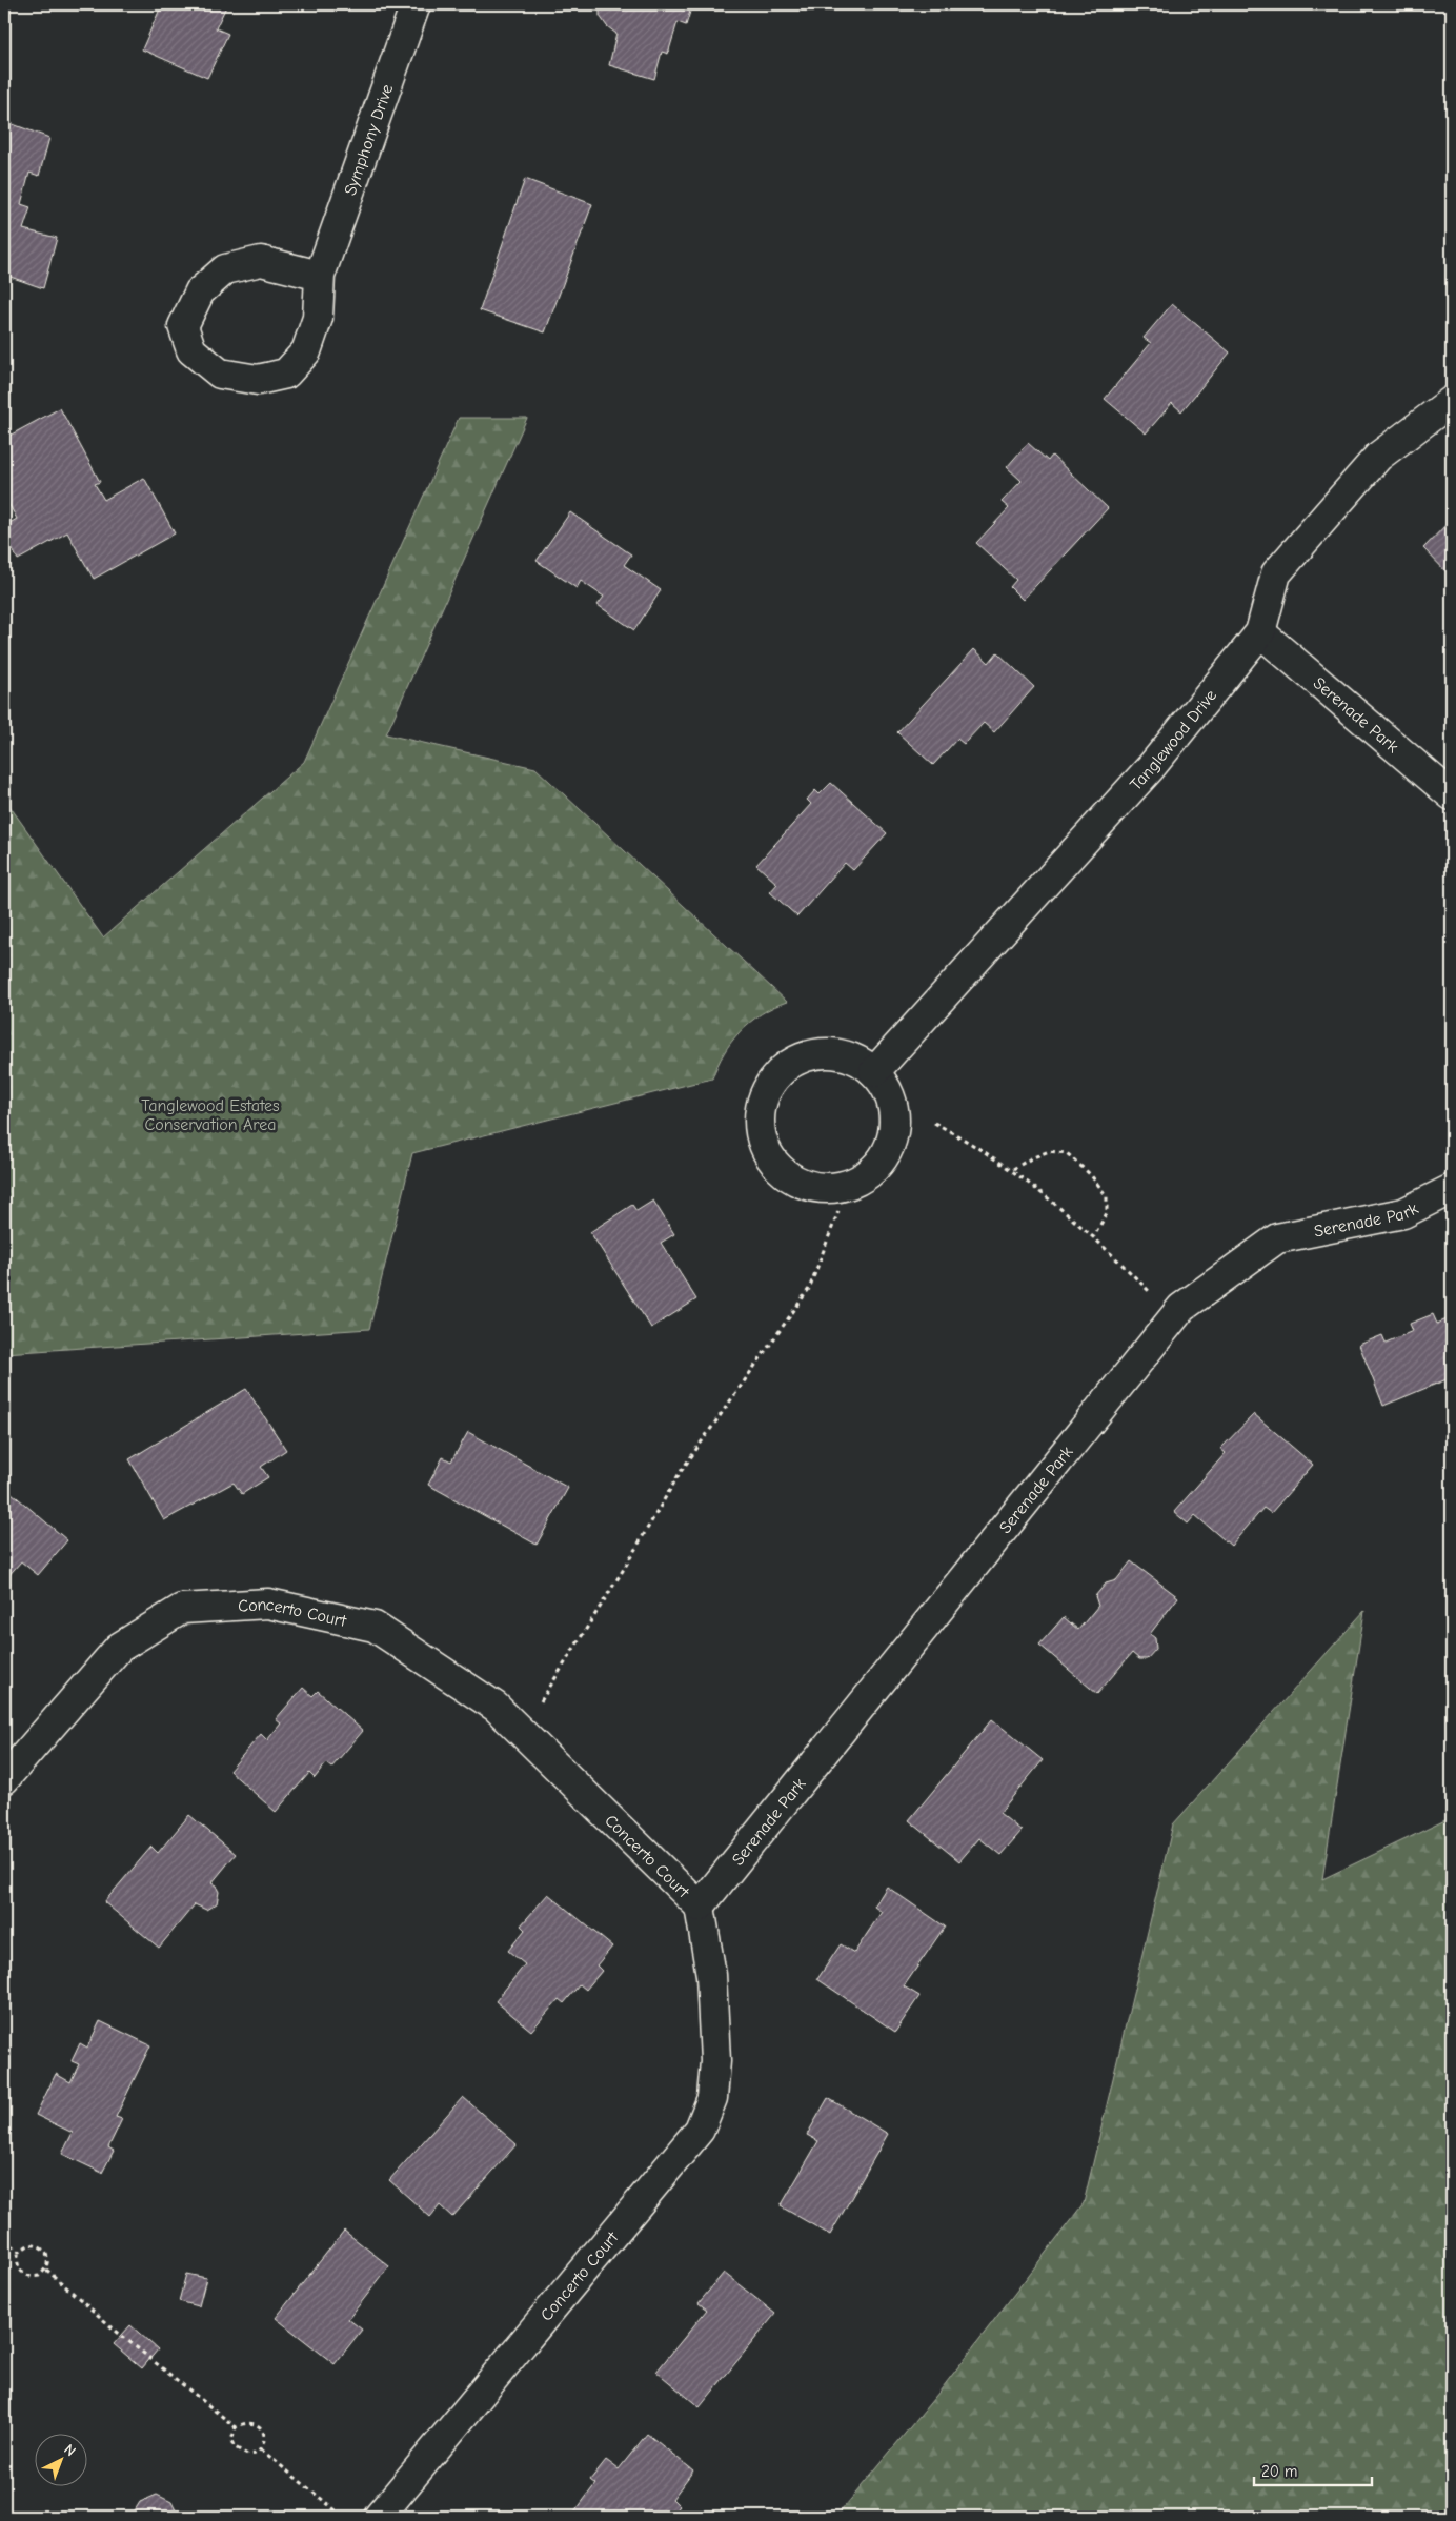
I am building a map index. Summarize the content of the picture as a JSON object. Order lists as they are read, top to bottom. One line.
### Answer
{"streets":{"street":["Symphony Drive","Serenade Park","Tanglewood Drive","Concerto Court"]},"crossings":[["Serenade Park","Tanglewood Drive"],["Serenade Park","Concerto Court"]],"parks":["Tanglewood Estates Conservation Area"],"scale_bar":"20 m","north":"top right"}
